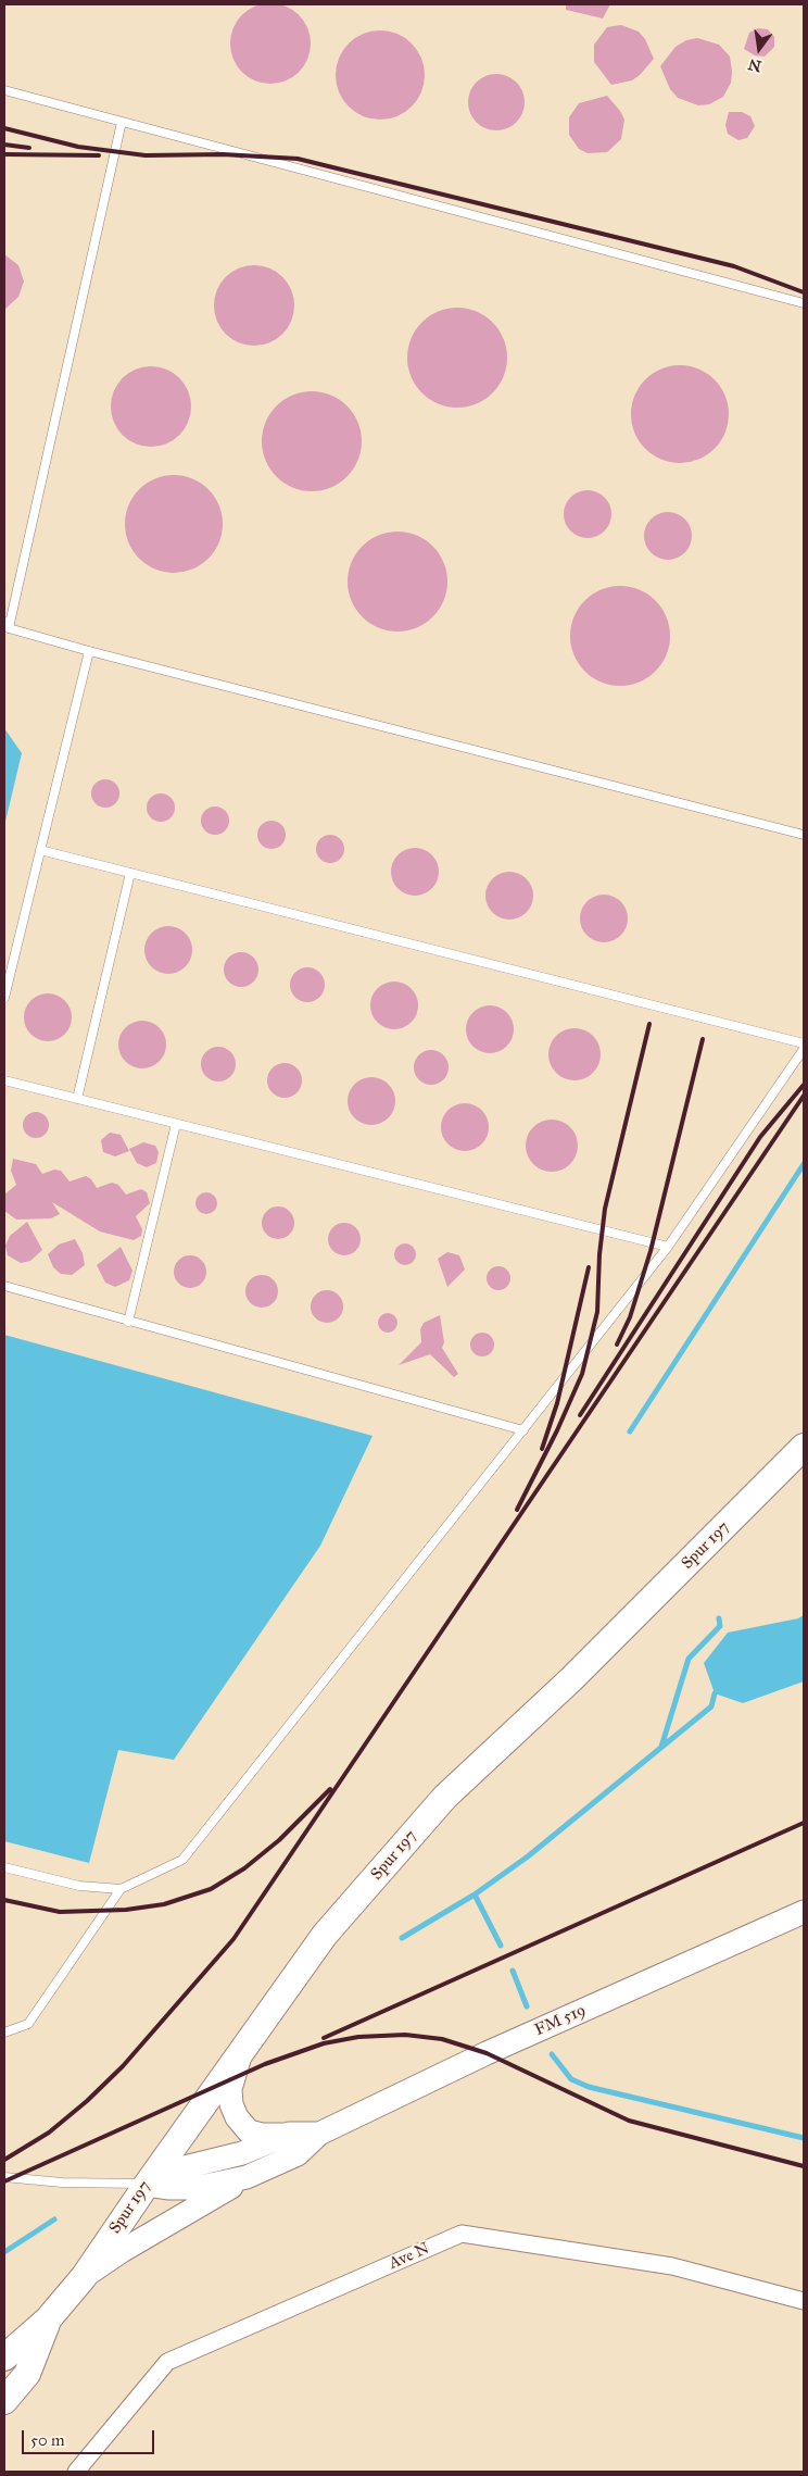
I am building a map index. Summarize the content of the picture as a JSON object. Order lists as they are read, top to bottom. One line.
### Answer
{"streets":{"main road":["Spur 197","FM 519"],"street":["Ave N"]},"crossings":[["Spur 197","FM 519"]],"scale_bar":"50 m","north":"bottom"}
